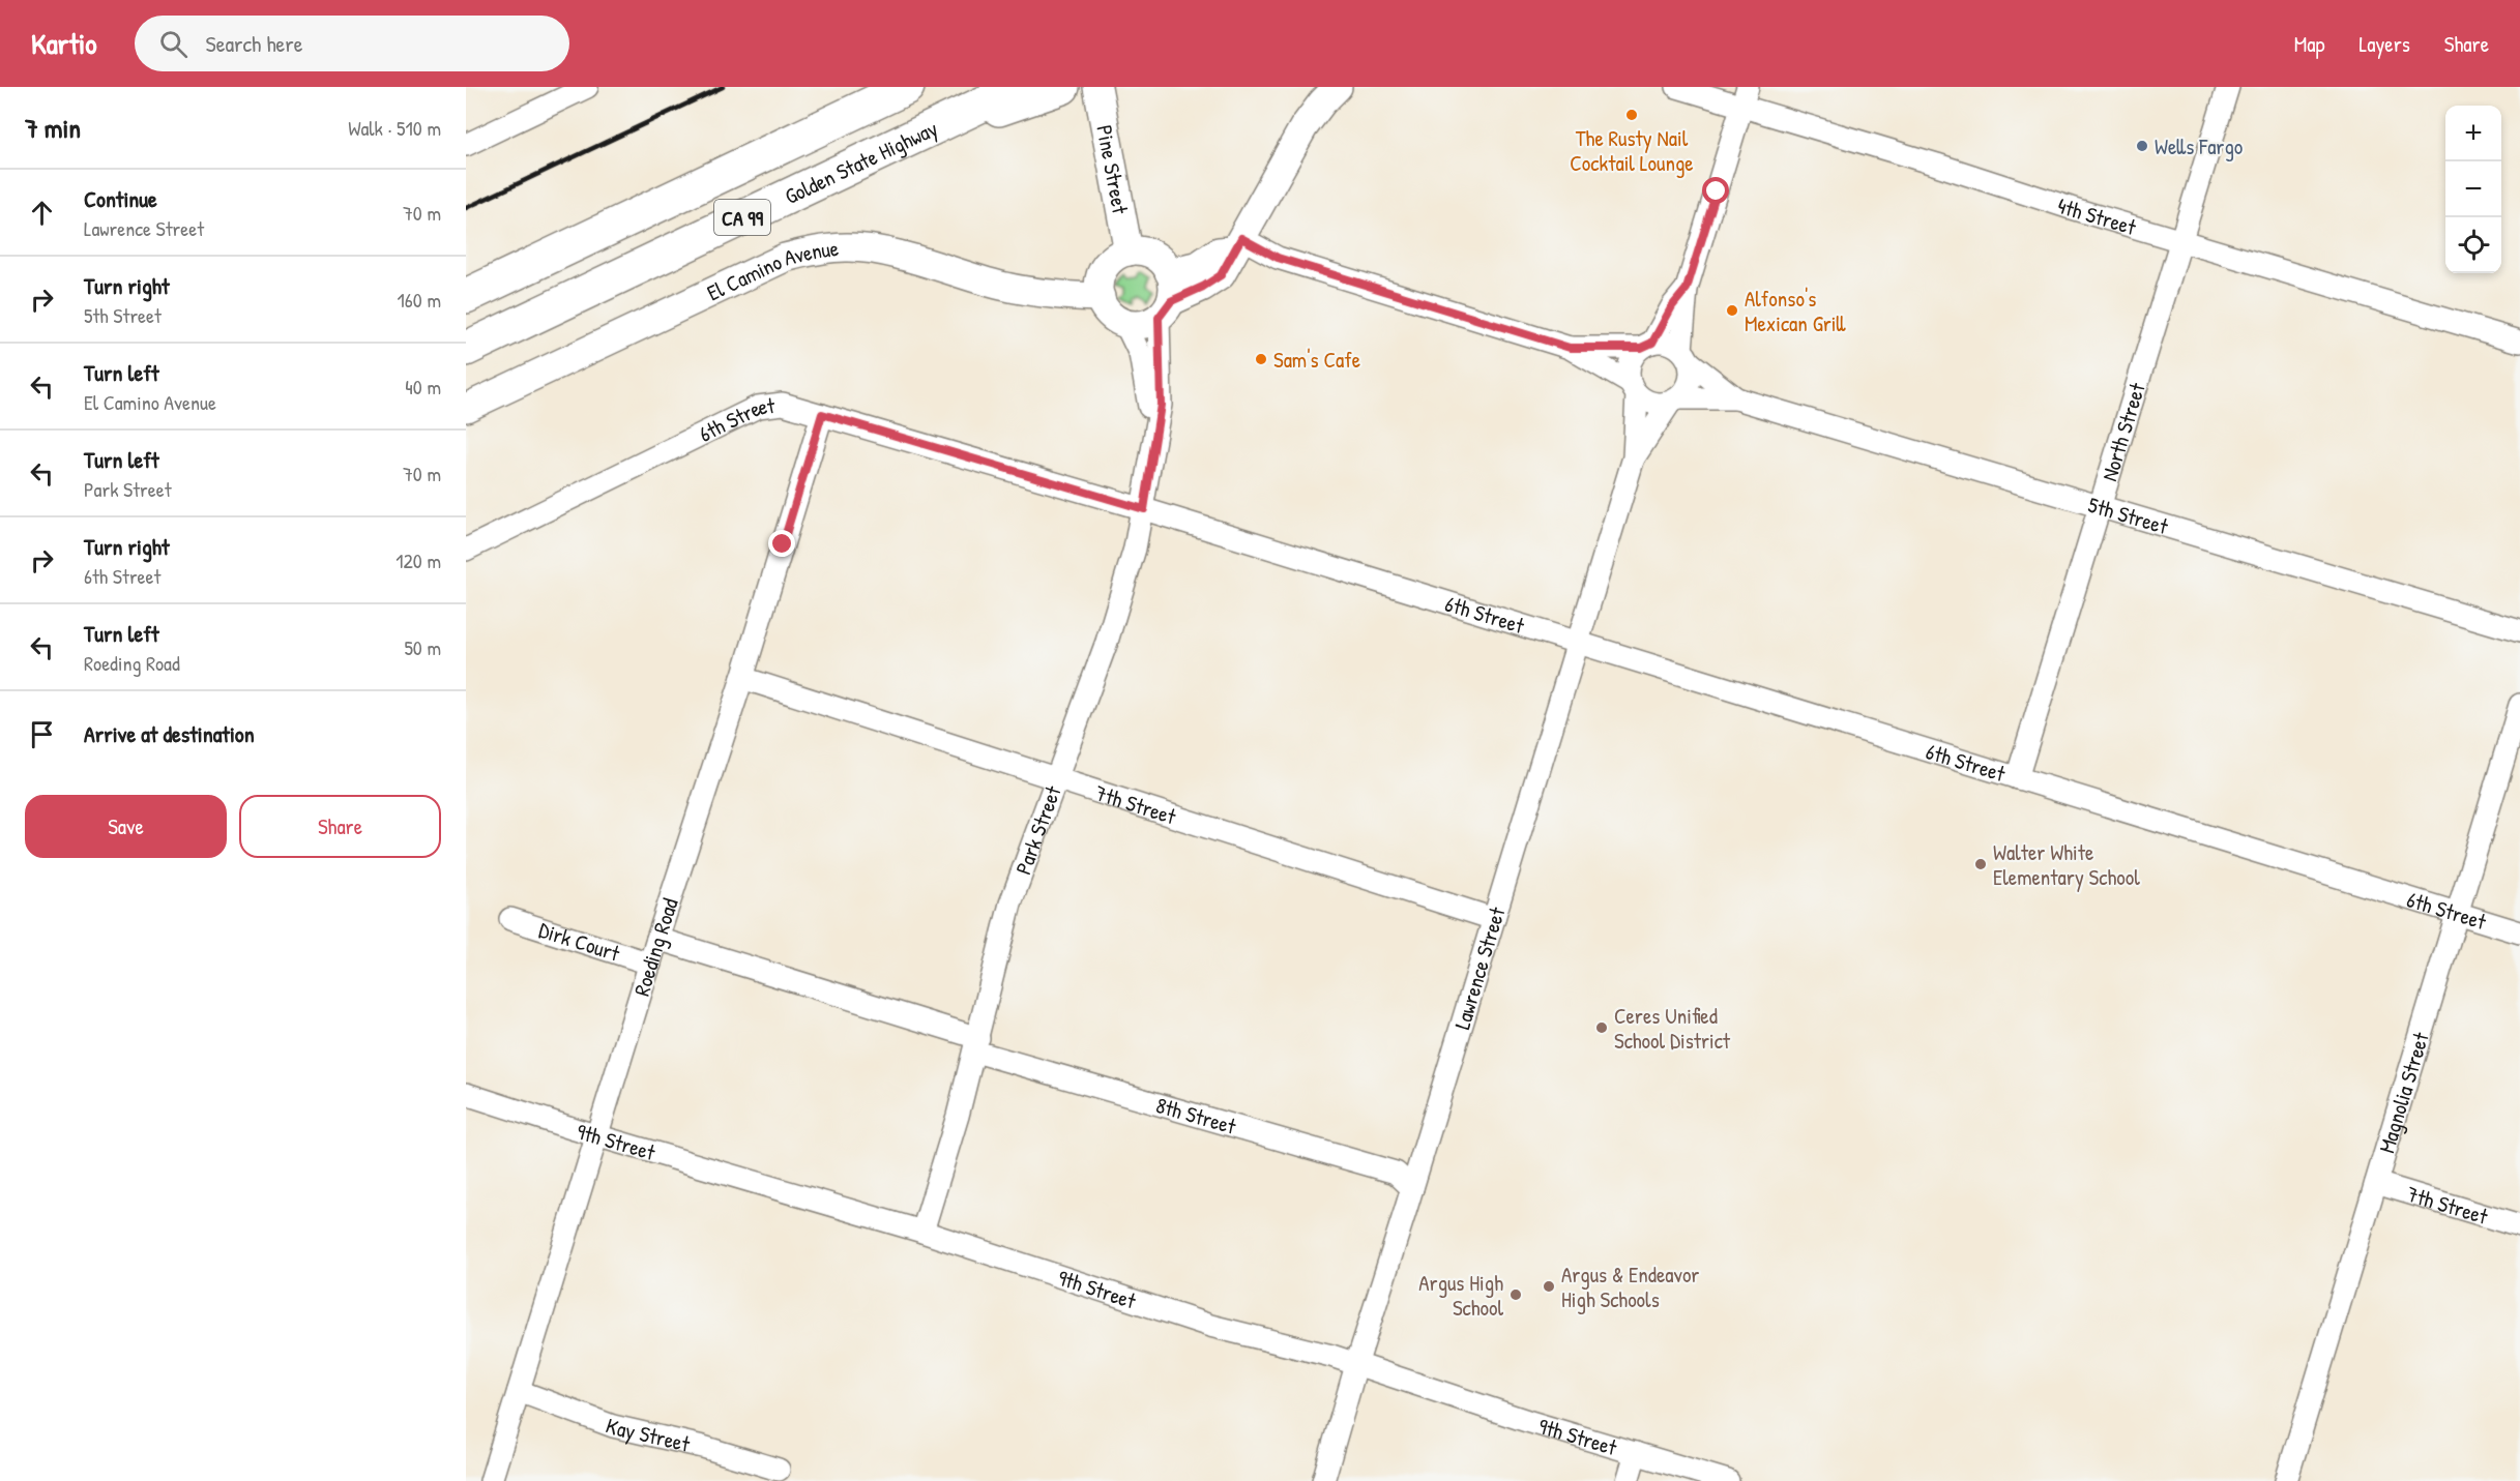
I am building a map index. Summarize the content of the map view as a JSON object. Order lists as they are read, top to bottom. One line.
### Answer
{"streets":{"highway":["Golden State Highway","CA 99"],"street":["Pine Street","4th Street","El Camino Avenue","6th Street","North Street","5th Street","7th Street","Park Street","Dirk Court","Roeding Road","Lawrence Street","Magnolia Street","8th Street","9th Street","Kay Street"]},"crossings":[["Pine Street","El Camino Avenue"],["Pine Street","Park Street"],["4th Street","North Street"],["El Camino Avenue","Park Street"],["6th Street","North Street"],["6th Street","Park Street"],["6th Street","Roeding Road"],["6th Street","Lawrence Street"],["6th Street","Magnolia Street"],["North Street","5th Street"],["5th Street","Lawrence Street"],["7th Street","Park Street"],["7th Street","Roeding Road"],["7th Street","Lawrence Street"],["7th Street","Magnolia Street"],["Park Street","8th Street"],["Park Street","9th Street"],["Dirk Court","Roeding Road"],["Roeding Road","8th Street"],["Roeding Road","9th Street"],["Roeding Road","Kay Street"],["Lawrence Street","8th Street"],["Lawrence Street","9th Street"]],"places":["The Rusty Nail Cocktail Lounge","Wells Fargo","Alfonso's Mexican Grill","Sam's Cafe","Walter White Elementary School","Ceres Unified School District","Argus & Endeavor High Schools","Argus High School"],"page":{"header":"Kartio","search":"Search here","nav":["Map","Layers","Share"],"heading":["7 min","Walk · 510 m"],"map_buttons":["+","−"],"list":[["Continue","Lawrence Street","70 m"],["Turn right","5th Street","160 m"],["Turn left","El Camino Avenue","40 m"],["Turn left","Park Street","70 m"],["Turn right","6th Street","120 m"],["Turn left","Roeding Road","50 m"],"Arrive at destination"],"buttons":["Save","Share"]}}
